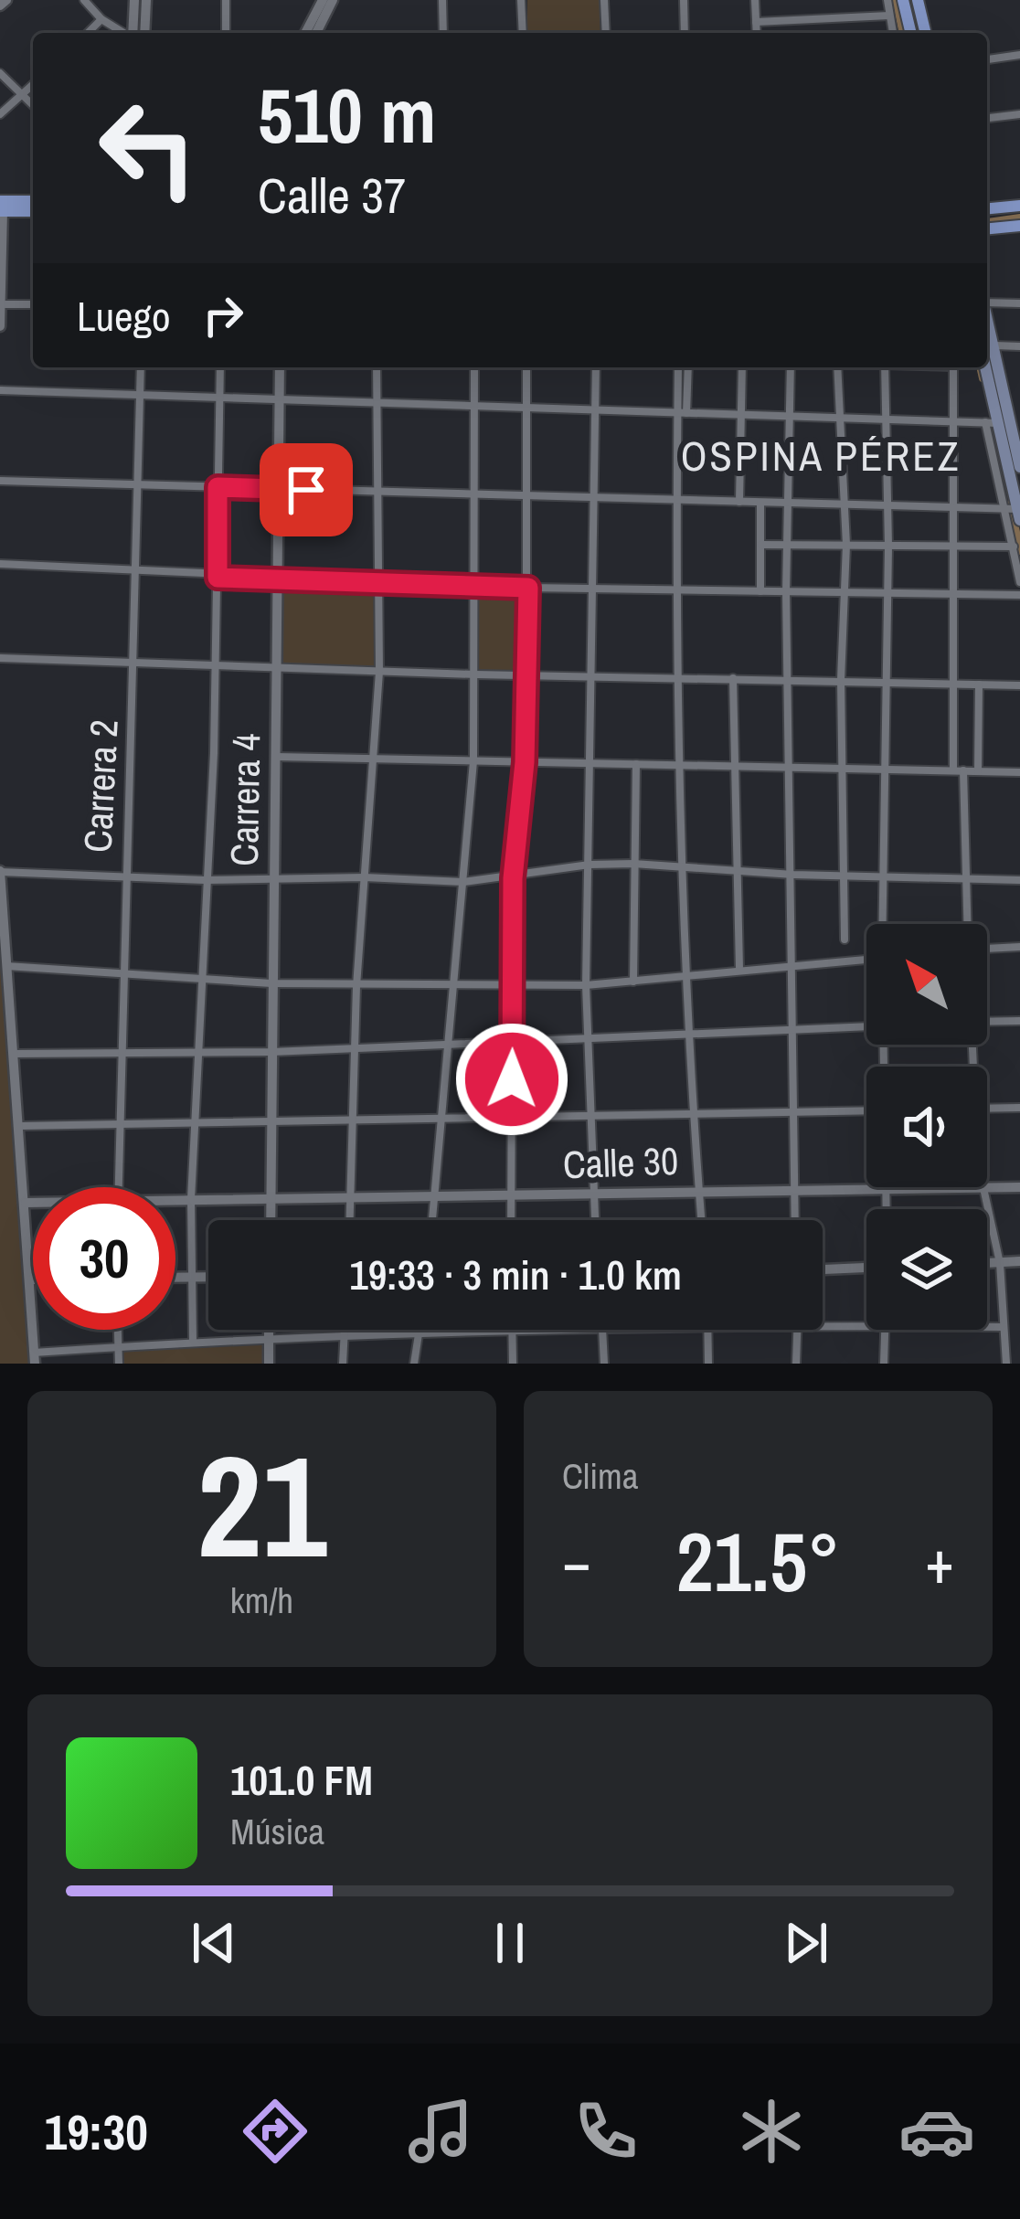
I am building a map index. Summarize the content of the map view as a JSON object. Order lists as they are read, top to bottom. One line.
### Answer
{"streets":{"street":["Carrera 2","Carrera 4","Calle 30"]},"crossings":[["Carrera 4","Calle 30"]],"districts":["OSPINA PÉREZ"],"north":"top left","page":{"turn":["510 m","Calle 37"],"then":"Luego","limit":"30","trip":"19:33 · 3 min · 1.0 km","tile":[["21","km/h"],"Clima"],"heat":["−","21.5°","+"],"song":["101.0 FM","Música"],"tabs":"19:30"}}
